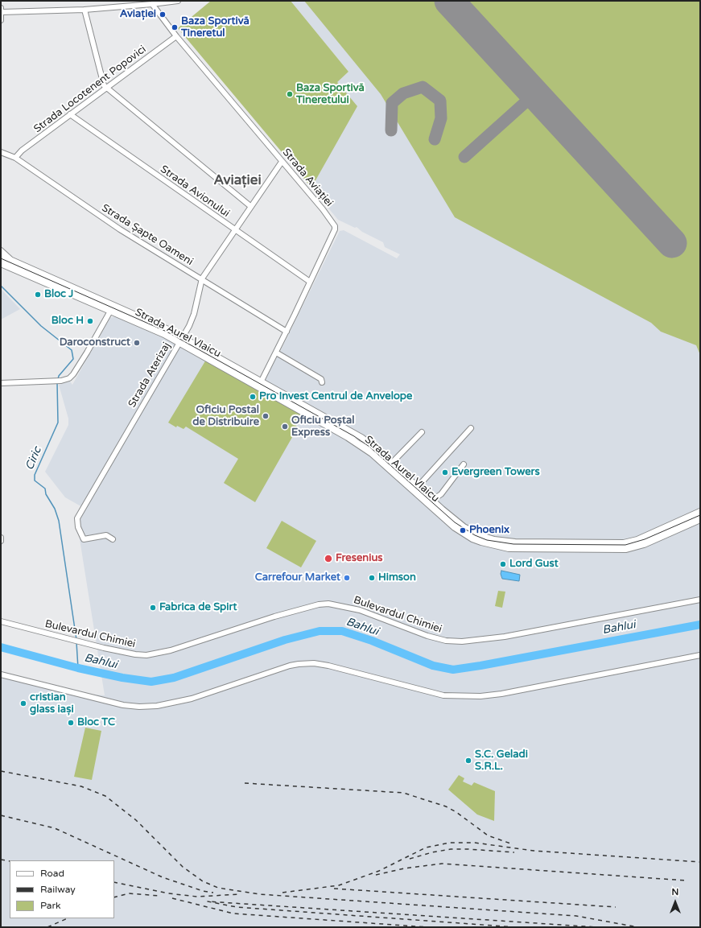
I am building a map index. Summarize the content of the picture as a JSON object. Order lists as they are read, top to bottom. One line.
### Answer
{"streets":{"main road":["Strada Aurel Vlaicu"],"street":["Strada Locotenent Popovici","Strada Aviației","Strada Avionului","Strada Șapte Oameni","Strada Aterizaj","Bulevardul Chimiei"]},"crossings":[["Strada Locotenent Popovici","Strada Aviației"],["Strada Locotenent Popovici","Strada Avionului"],["Strada Locotenent Popovici","Strada Șapte Oameni"],["Strada Aviației","Strada Avionului"],["Strada Aviației","Strada Șapte Oameni"],["Strada Aviației","Strada Aurel Vlaicu"],["Strada Aviației","Strada Aterizaj"],["Strada Avionului","Strada Aterizaj"],["Strada Șapte Oameni","Strada Aterizaj"],["Strada Aurel Vlaicu","Strada Aterizaj"]],"districts":["Aviației"],"water":["Ciric","Bahlui"],"places":["Aviației","Baza Sportivă Tineretul","Baza Sportivă Tineretului","Bloc J","Bloc H","Daroconstruct","Pro Invest Centrul de Anvelope","Oficiu Postal de Distribuire","Oficiu Poștal Express","Evergreen Towers","Phoenix","Fresenius","Lord Gust","Carrefour Market","Himson","Fabrica de Spirt","cristian glass iași","Bloc TC","S.C. Geladi S.R.L."],"legend":["Road","Railway","Park"],"north":"top"}
